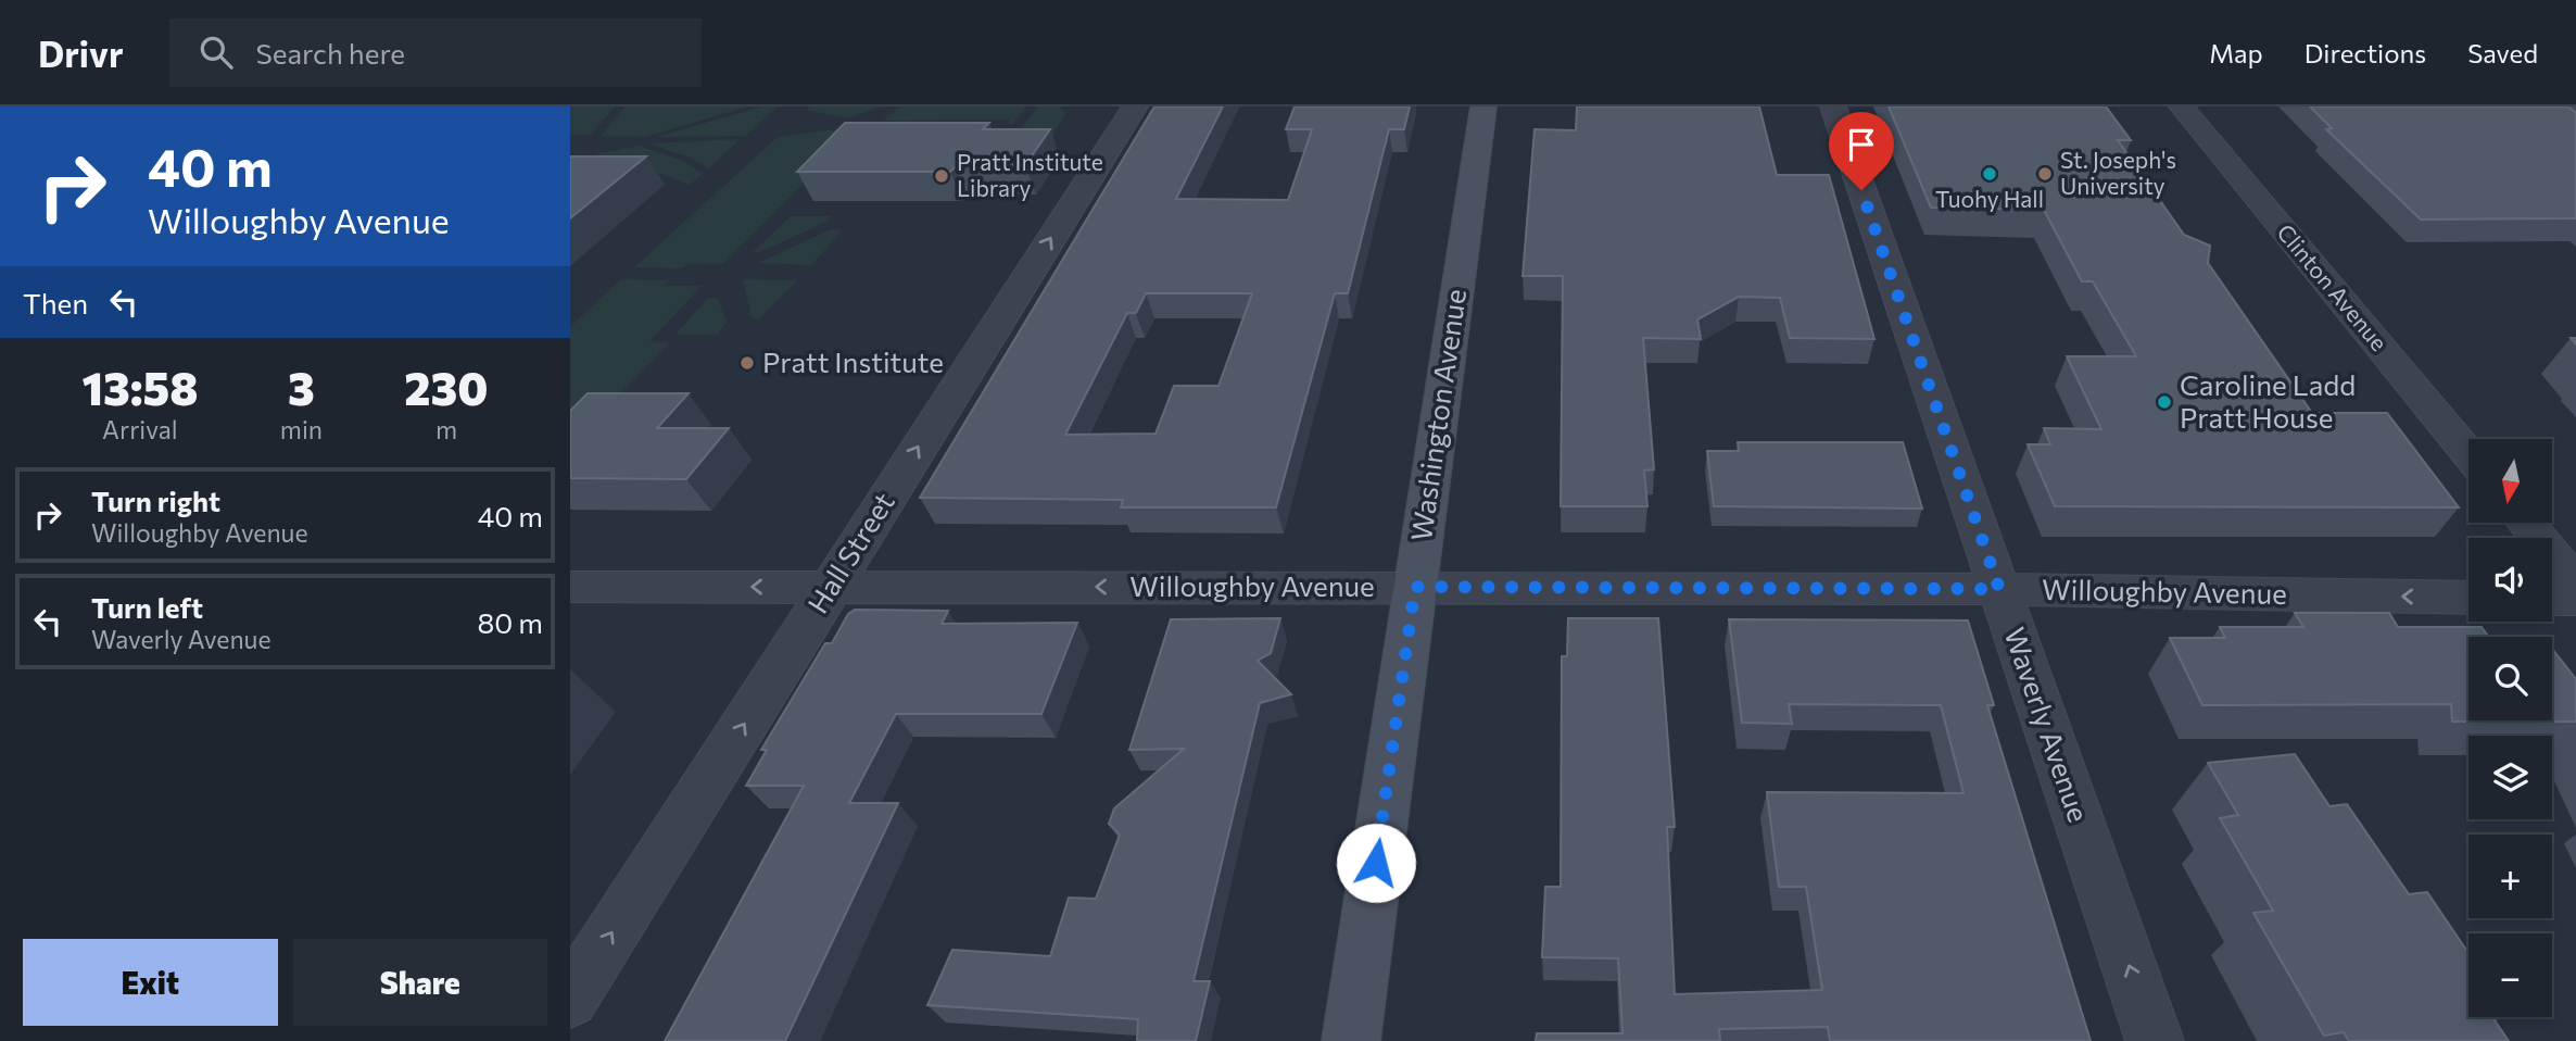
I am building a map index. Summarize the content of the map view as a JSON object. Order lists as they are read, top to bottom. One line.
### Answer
{"streets":{"main road":["Washington Avenue"],"street":["Clinton Avenue","Hall Street","Willoughby Avenue","Waverly Avenue"]},"crossings":[["Washington Avenue","Willoughby Avenue"],["Hall Street","Willoughby Avenue"],["Willoughby Avenue","Waverly Avenue"]],"one_way":["Hall Street","Willoughby Avenue","Waverly Avenue"],"places":["Tuohy Hall","St. Joseph's University","Pratt Institute Library","Pratt Institute","Caroline Ladd Pratt House"],"north":"bottom","page":{"header":"Drivr","search":"Search here","nav":["Map","Directions","Saved"],"turn":["40 m","Willoughby Avenue"],"then":"Then","eta":["13:58","Arrival","3","min","230","m"],"map_buttons":["+","−"],"list":[{"name":"Turn right","note":"Willoughby Avenue","value":"40 m"},{"name":"Turn left","note":"Waverly Avenue","value":"80 m"}],"buttons":["Exit","Share"]}}
